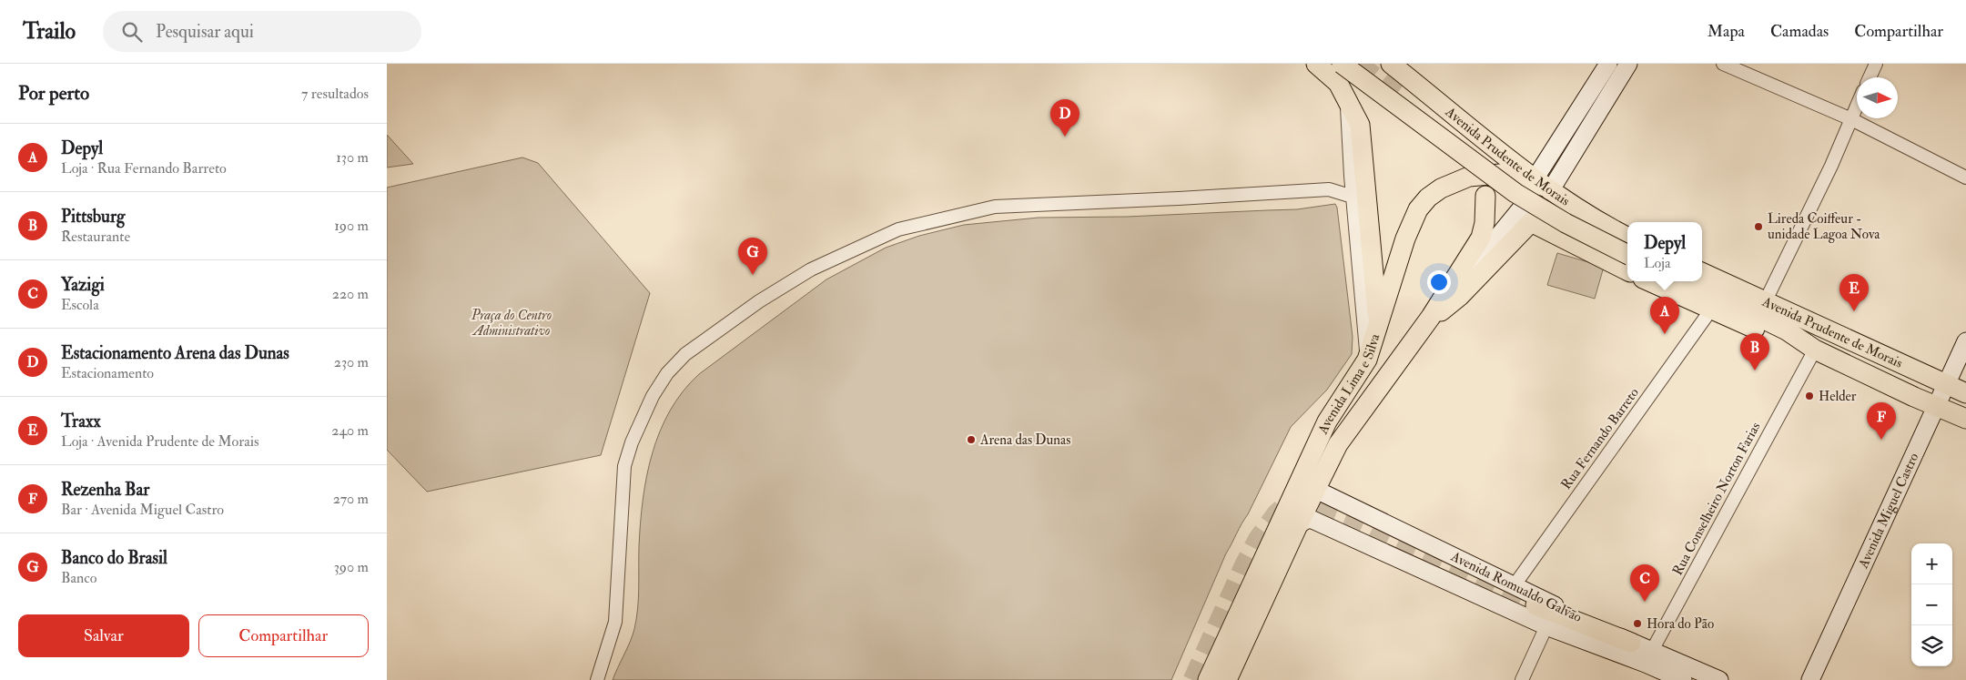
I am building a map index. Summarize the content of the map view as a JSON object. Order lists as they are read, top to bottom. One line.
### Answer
{"streets":{"main road":["Avenida Prudente de Morais","Avenida Lima e Silva","Avenida Miguel Castro","Avenida Romualdo Galvão"],"street":["Rua Fernando Barreto","Rua Conselheiro Norton Farias"]},"crossings":[["Avenida Prudente de Morais","Avenida Lima e Silva"],["Avenida Prudente de Morais","Rua Conselheiro Norton Farias"],["Avenida Prudente de Morais","Avenida Miguel Castro"],["Avenida Lima e Silva","Avenida Romualdo Galvão"],["Rua Fernando Barreto","Avenida Romualdo Galvão"],["Rua Conselheiro Norton Farias","Avenida Romualdo Galvão"]],"parks":["Praça do Centro Administrativo"],"places":["Lireda Coiffeur - unidade Lagoa Nova","Helder","Arena das Dunas","Hora do Pão"],"north":"right","page":{"header":"Trailo","search":"Pesquisar aqui","nav":["Mapa","Camadas","Compartilhar"],"heading":["Por perto","7 resultados"],"pins":["D","G","E","A","B","F","C"],"list":[{"mark":"A","name":"Depyl","note":"Loja · Rua Fernando Barreto","value":"130 m"},{"mark":"B","name":"Pittsburg","note":"Restaurante","value":"190 m"},{"mark":"C","name":"Yazigi","note":"Escola","value":"220 m"},{"mark":"D","name":"Estacionamento Arena das Dunas","note":"Estacionamento","value":"230 m"},{"mark":"E","name":"Traxx","note":"Loja · Avenida Prudente de Morais","value":"240 m"},{"mark":"F","name":"Rezenha Bar","note":"Bar · Avenida Miguel Castro","value":"270 m"},{"mark":"G","name":"Banco do Brasil","note":"Banco","value":"390 m"}],"popup":["Depyl","Loja"],"map_buttons":["+","−"],"buttons":["Salvar","Compartilhar"]}}
